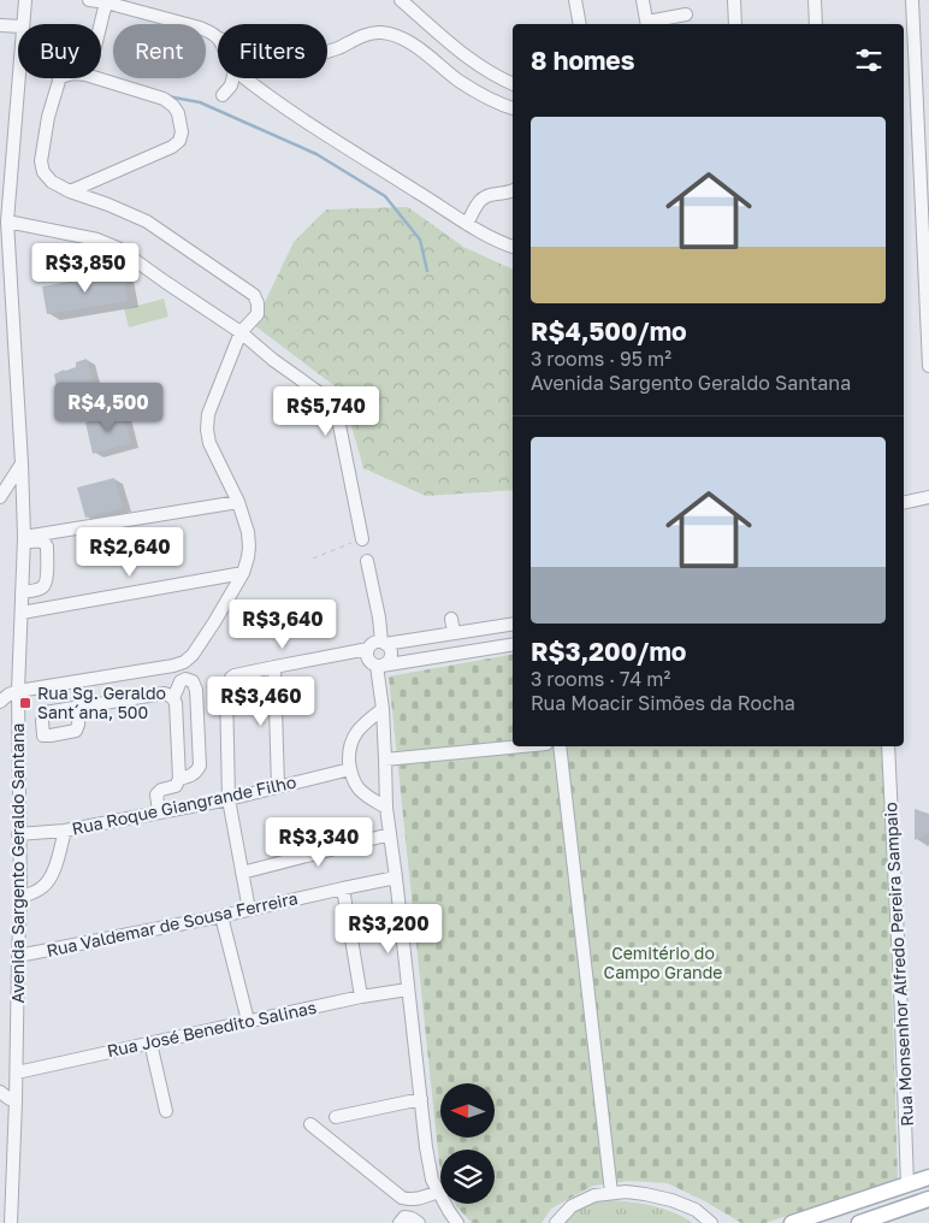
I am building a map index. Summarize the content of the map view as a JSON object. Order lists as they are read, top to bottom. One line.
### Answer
{"streets":{"street":["Rua Roque Giangrande Filho","Avenida Sargento Geraldo Santana","Rua Valdemar de Sousa Ferreira","Rua Monsenhor Alfredo Pereira Sampaio","Rua José Benedito Salinas"]},"crossings":[["Rua Roque Giangrande Filho","Avenida Sargento Geraldo Santana"],["Avenida Sargento Geraldo Santana","Rua Valdemar de Sousa Ferreira"],["Avenida Sargento Geraldo Santana","Rua José Benedito Salinas"]],"parks":["Cemitério do Campo Grande"],"places":{"transit":["Rua Sg. Geraldo Sant´ana, 500"]},"north":"left","page":{"chip":["Buy","Rent","Filters"],"heading":"8 homes","list":[{"name":"R$4,500/mo","note":"3 rooms · 95 m² · Avenida Sargento Geraldo Santana"},{"name":"R$3,200/mo","note":"3 rooms · 74 m² · Rua Moacir Simões da Rocha"}],"price":["R$3,850","R$4,500","R$5,740","R$2,640","R$3,640","R$3,460","R$3,340","R$3,200"]}}
